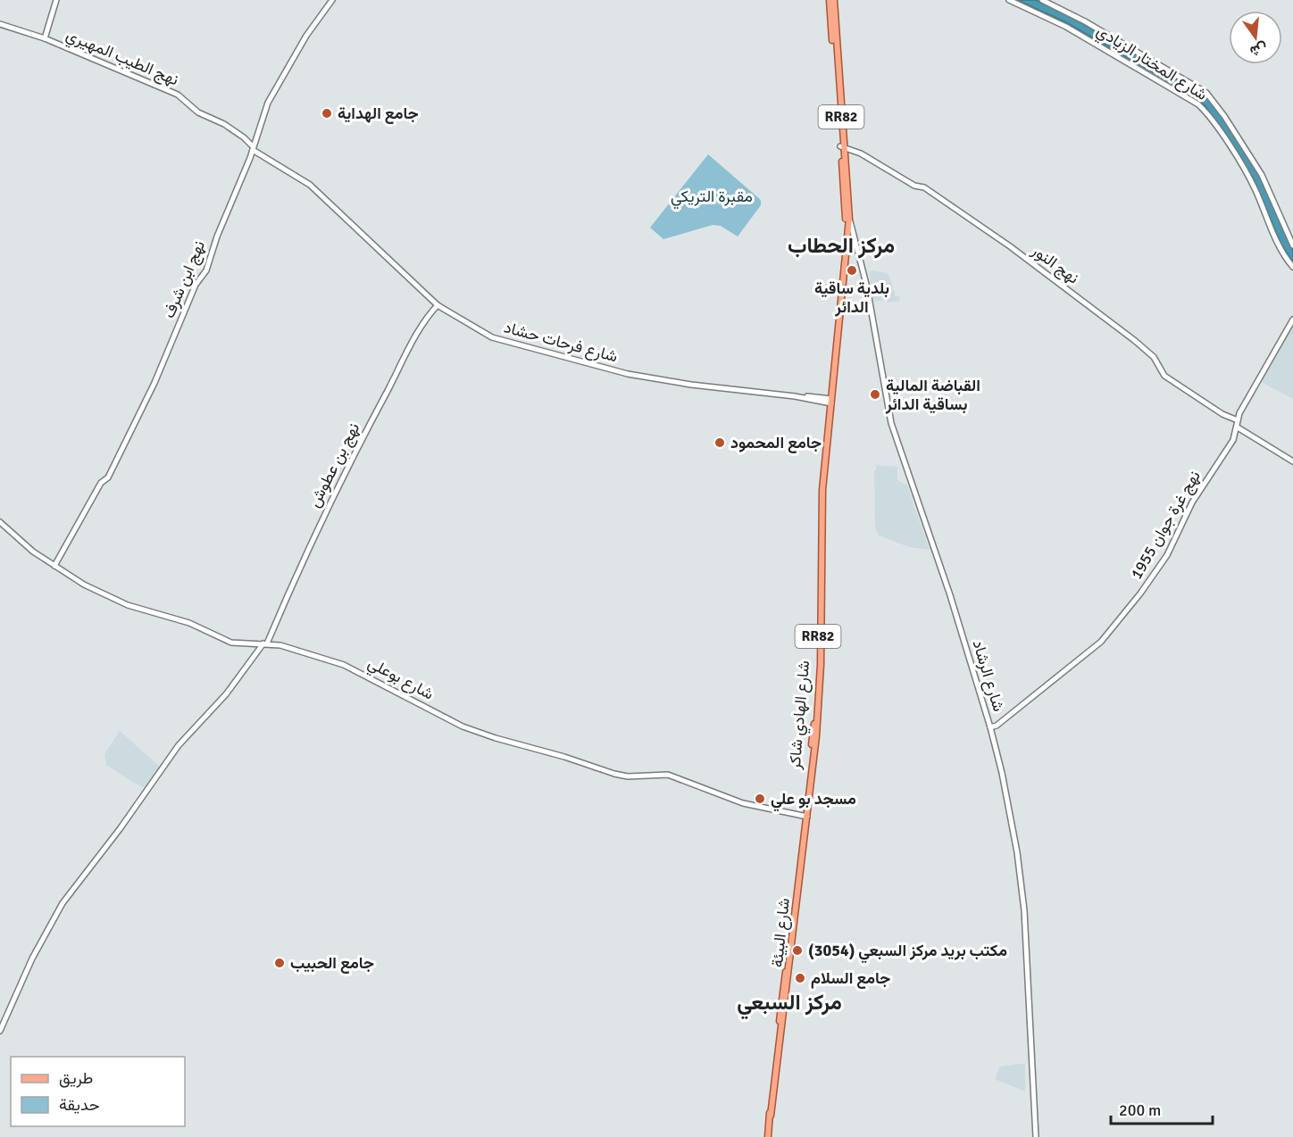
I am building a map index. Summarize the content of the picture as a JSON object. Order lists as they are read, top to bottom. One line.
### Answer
{"streets":{"main road":["RR82","شارع الهادي شاكر","شارع البيئة"],"street":["نهج الطيب المهيري","شارع المختار الزيادي","نهج النور","نهج ابن شرف","شارع فرحات حشاد","نهج بن عطوش","نهج غرة جوان 1955","شارع الرشاد","شارع بوعلي"]},"crossings":[["نهج الطيب المهيري","نهج ابن شرف"],["نهج الطيب المهيري","شارع فرحات حشاد"],["RR82","نهج النور"],["RR82","شارع الرشاد"],["RR82","شارع الهادي شاكر"],["نهج النور","نهج غرة جوان 1955"],["نهج ابن شرف","شارع فرحات حشاد"],["نهج ابن شرف","شارع بوعلي"],["شارع فرحات حشاد","نهج بن عطوش"],["شارع فرحات حشاد","شارع الهادي شاكر"],["نهج بن عطوش","شارع بوعلي"],["نهج غرة جوان 1955","شارع الرشاد"],["شارع الرشاد","شارع الهادي شاكر"],["شارع بوعلي","شارع الهادي شاكر"],["شارع بوعلي","شارع البيئة"],["شارع الهادي شاكر","شارع البيئة"]],"districts":["مركز الحطاب","مركز السبعي"],"parks":["مقبرة التريكي"],"places":["جامع الهداية","بلدية ساقية الدائر","القباضة المالية بساقية الدائر","جامع المحمود","مسجد بو علي","مكتب بريد مركز السبعي (3054)","جامع الحبيب","جامع السلام"],"legend":["طريق","حديقة"],"scale_bar":"200 m","north":"bottom"}
